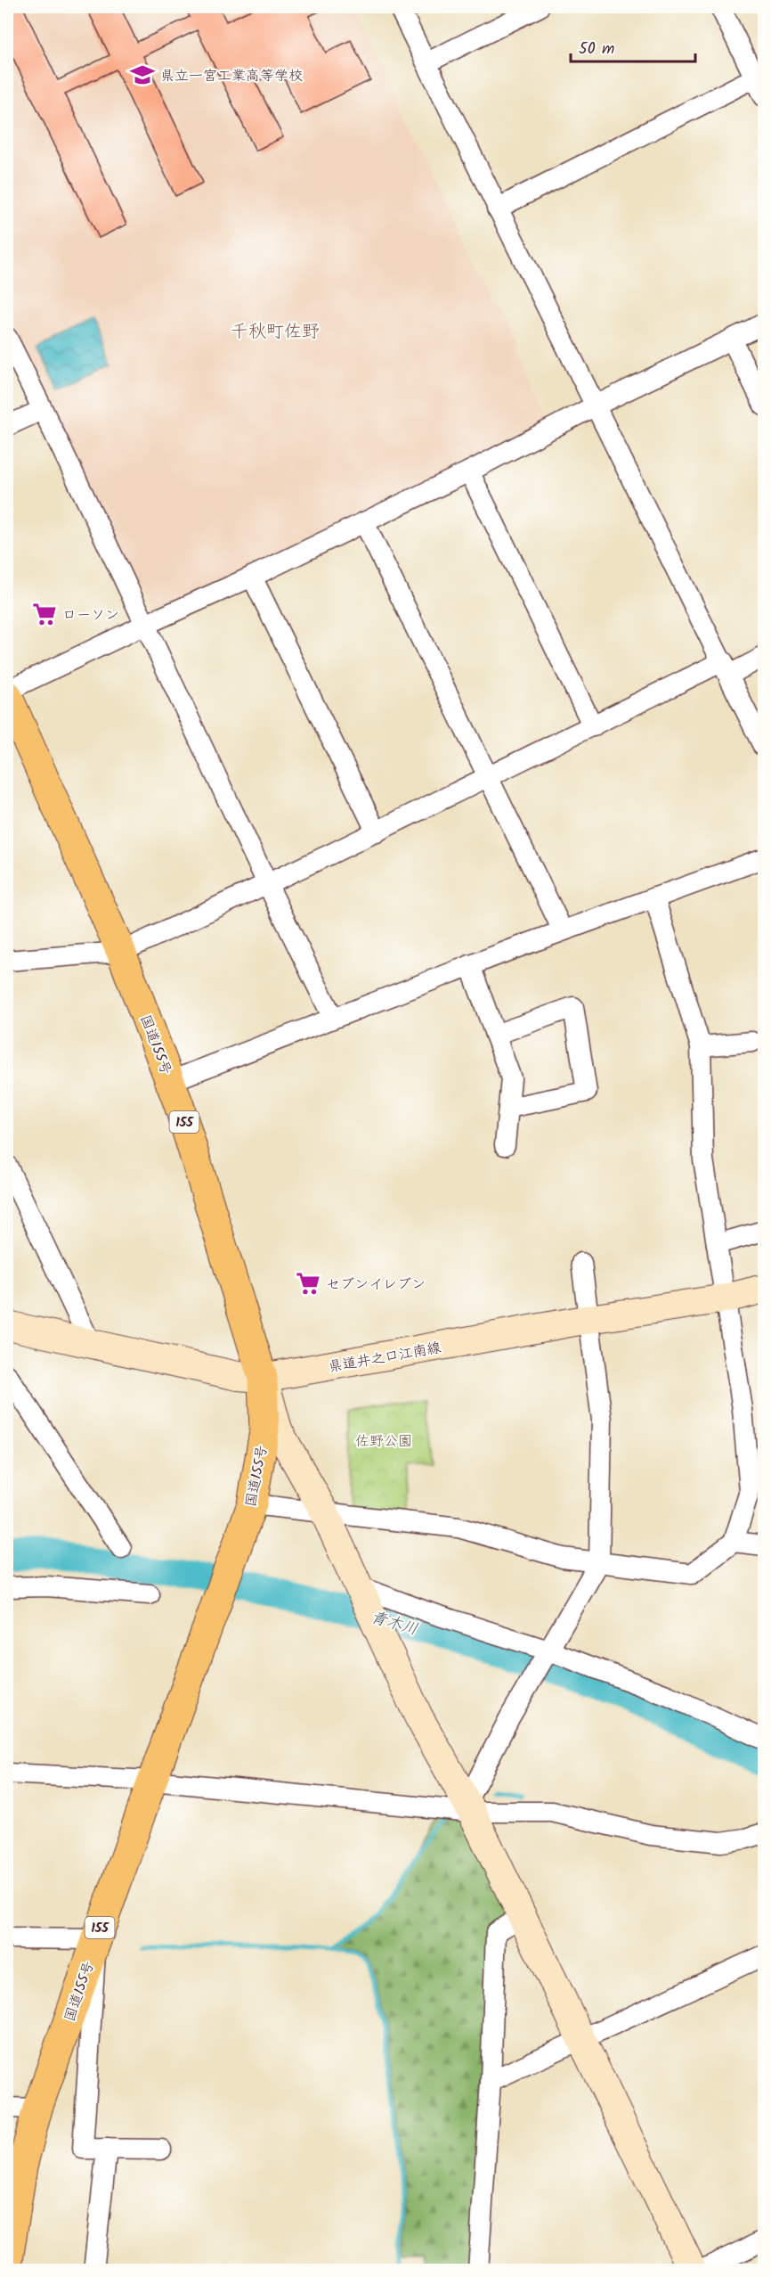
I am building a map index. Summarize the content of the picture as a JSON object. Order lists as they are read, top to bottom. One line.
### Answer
{"streets":{"highway":["国道155号","155"],"street":["県道井之口江南線"]},"crossings":[["国道155号","県道井之口江南線"]],"districts":["千秋町佐野"],"water":["青木川"],"parks":["佐野公園"],"places":{"school or university":["県立一宮工業高等学校"],"supermarket":["ローソン","セブンイレブン"]},"scale_bar":"50 m"}
